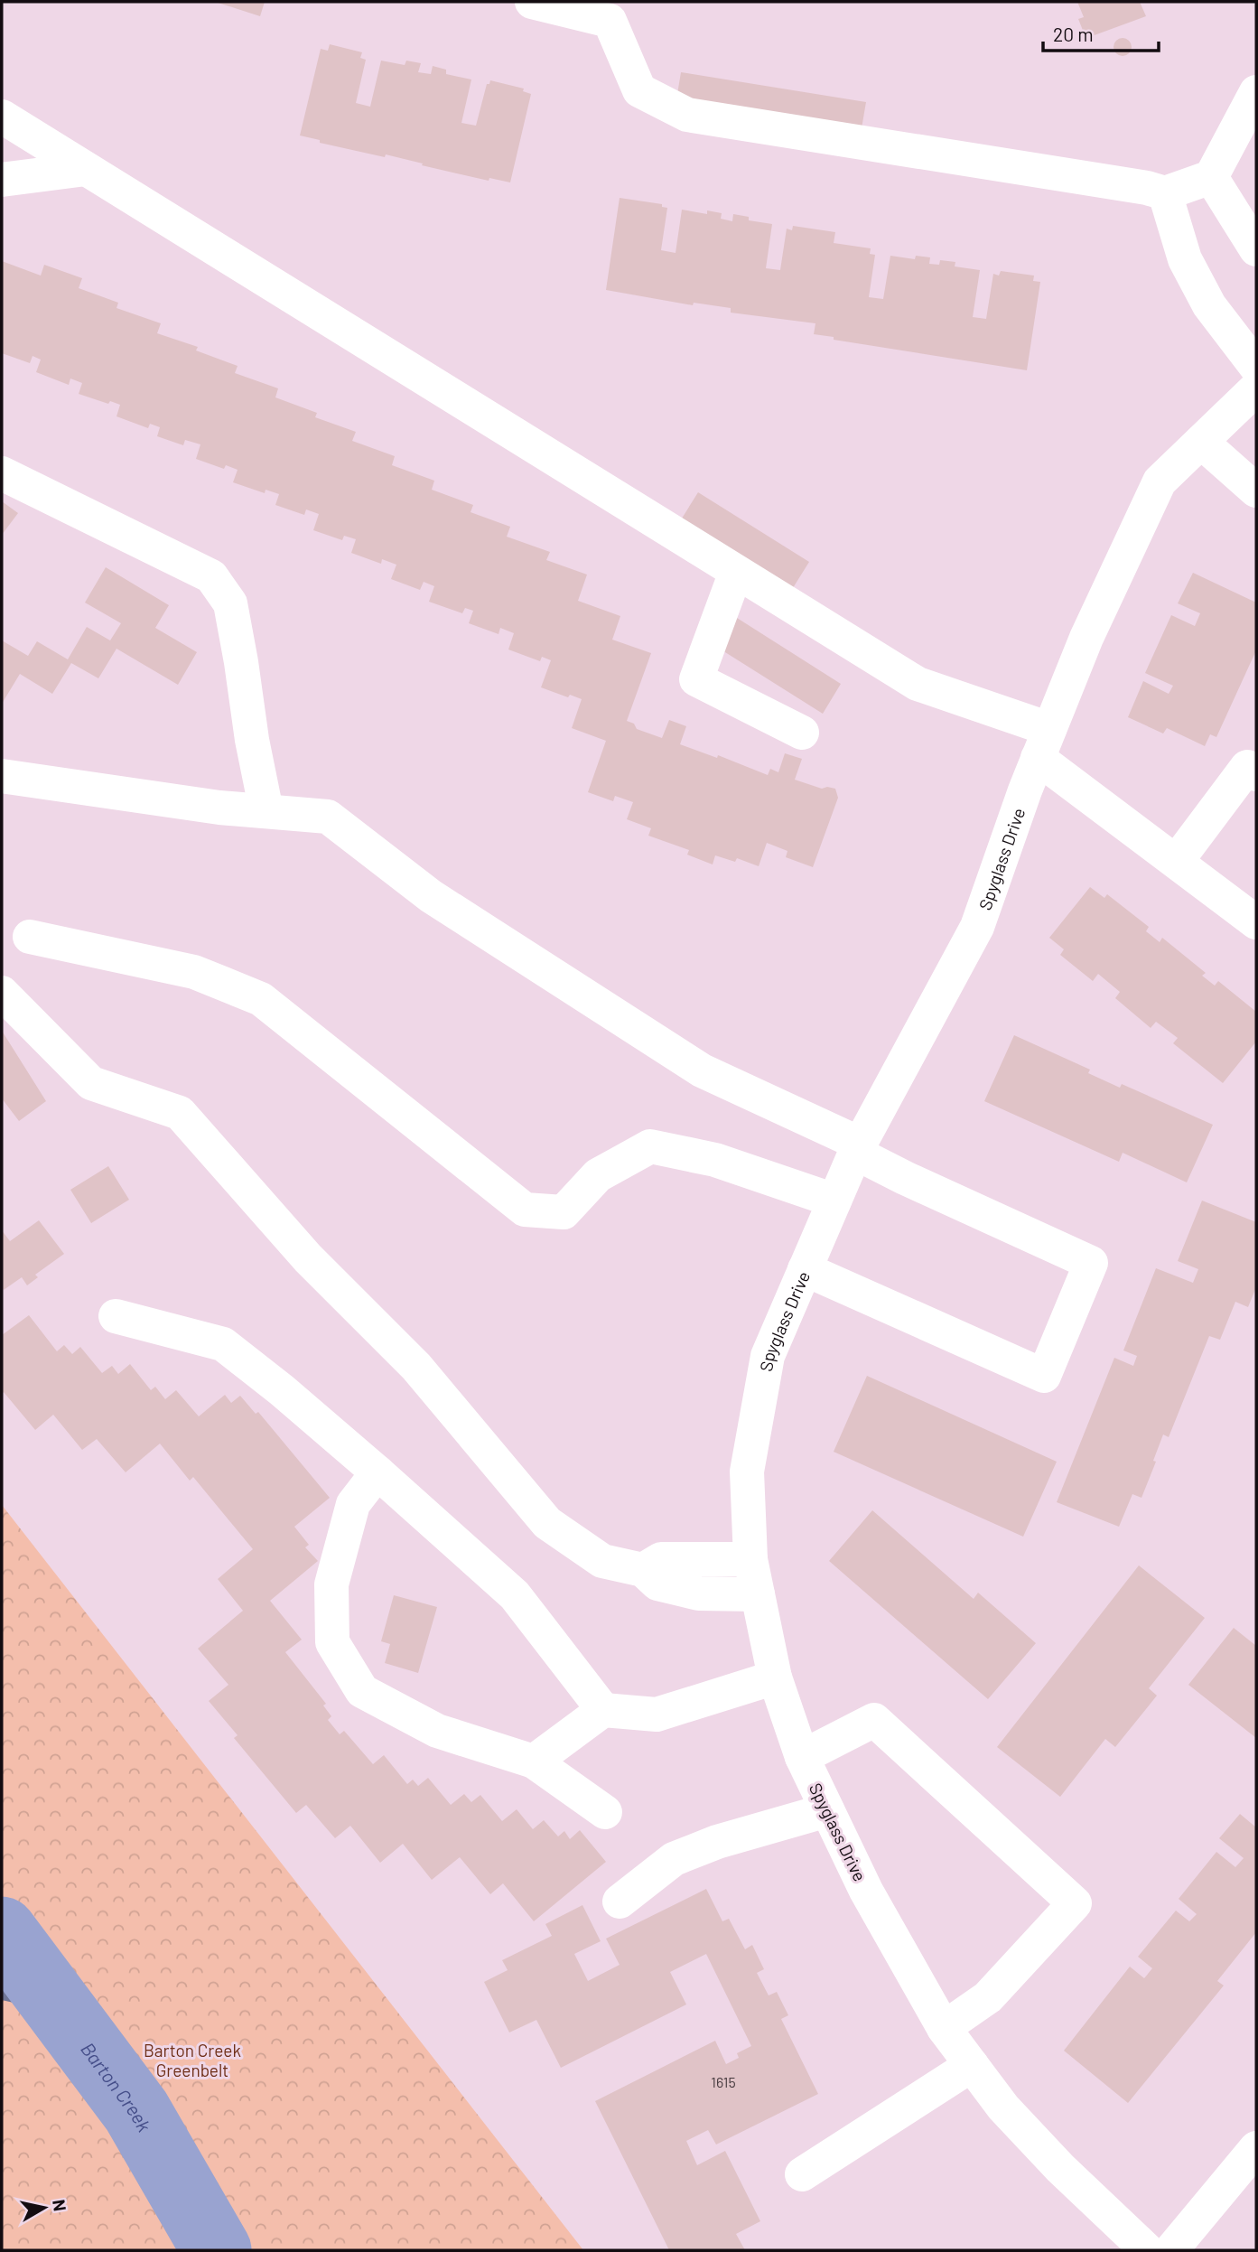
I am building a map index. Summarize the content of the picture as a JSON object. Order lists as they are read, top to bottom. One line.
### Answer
{"streets":{"street":["Spyglass Drive"]},"water":["Barton Creek"],"parks":["Barton Creek Greenbelt"],"house_numbers":["1615"],"scale_bar":"20 m","north":"right"}
